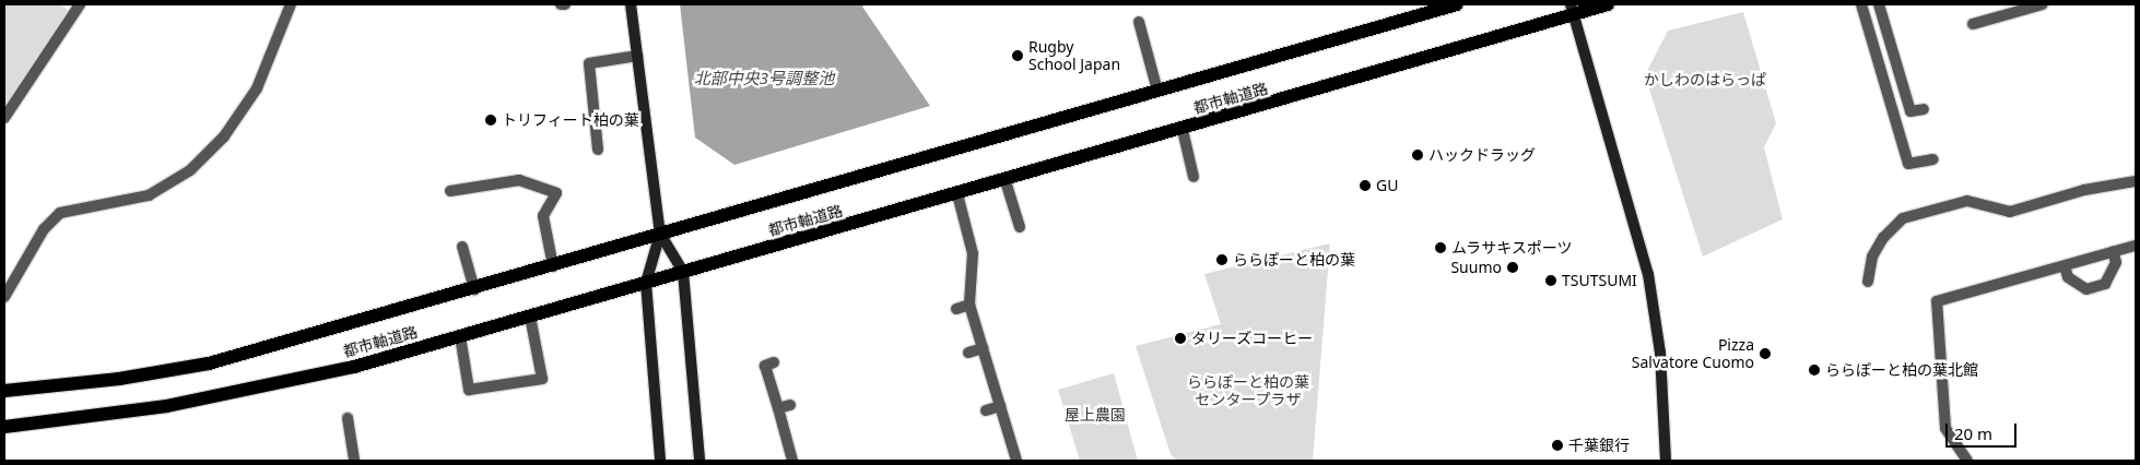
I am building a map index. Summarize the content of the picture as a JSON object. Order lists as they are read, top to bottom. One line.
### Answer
{"streets":{"main road":["都市軸道路"]},"water":["北部中央3号調整池"],"parks":["かしわのはらっぱ","ららぽーと柏の葉 センタープラザ","屋上農園"],"places":["Rugby School Japan","トリフィート柏の葉","ハックドラッグ","GU","ムラサキスポーツ","ららぽーと柏の葉","Suumo","TSUTSUMI","タリーズコーヒー","Pizza Salvatore Cuomo","ららぽーと柏の葉北館","千葉銀行"],"scale_bar":"20 m"}
